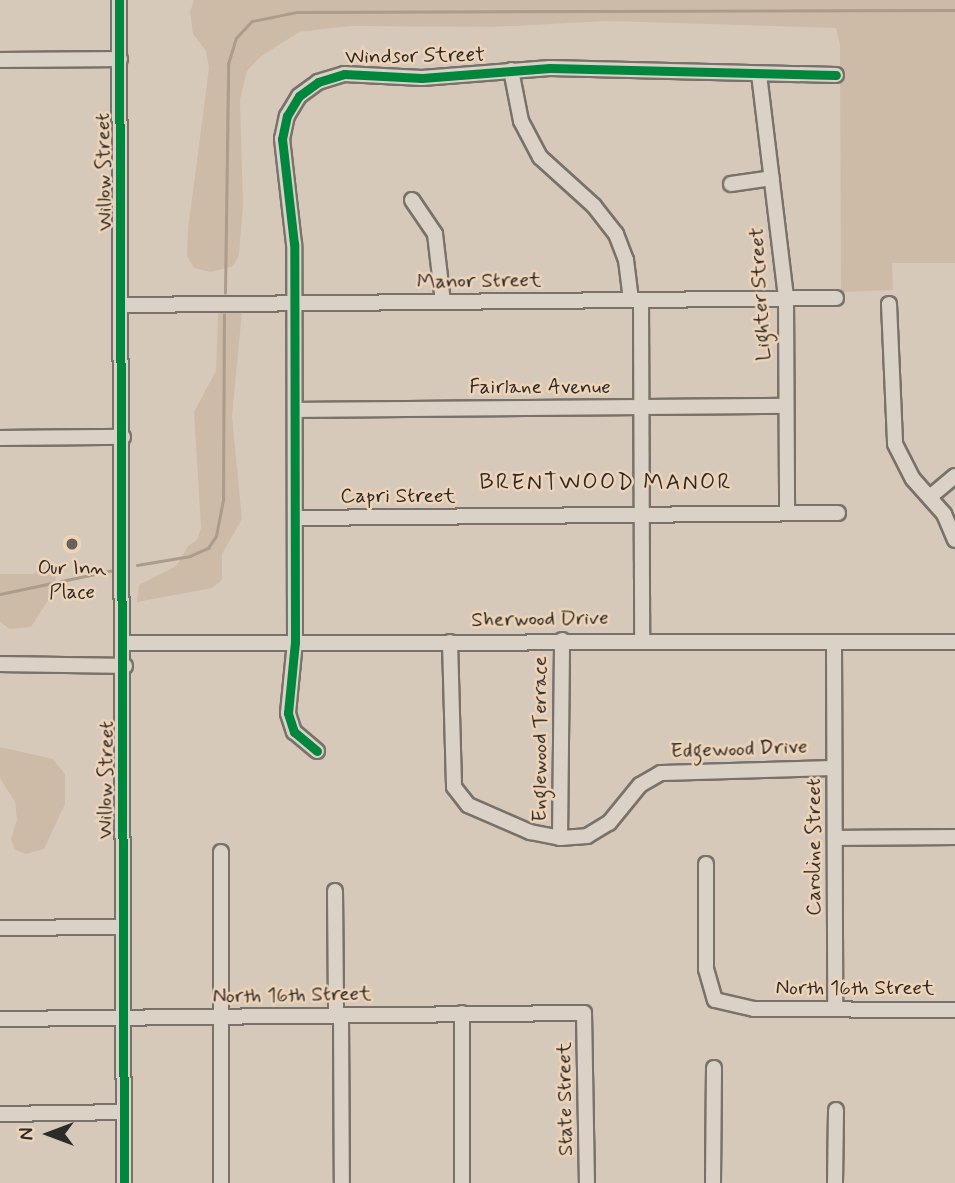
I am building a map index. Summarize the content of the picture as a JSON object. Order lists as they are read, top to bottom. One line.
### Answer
{"streets":{"street":["Windsor Street","Willow Street","Manor Street","Lighter Street","Fairlane Avenue","Capri Street","Sherwood Drive","Englewood Terrace","Edgewood Drive","Caroline Street","North 16th Street","State Street"]},"crossings":[["Windsor Street","Manor Street"],["Windsor Street","Lighter Street"],["Windsor Street","Fairlane Avenue"],["Windsor Street","Capri Street"],["Windsor Street","Sherwood Drive"],["Willow Street","Manor Street"],["Willow Street","Sherwood Drive"],["Willow Street","North 16th Street"],["Manor Street","Lighter Street"],["Lighter Street","Fairlane Avenue"],["Lighter Street","Capri Street"],["Sherwood Drive","Englewood Terrace"],["Sherwood Drive","Edgewood Drive"],["Sherwood Drive","Caroline Street"],["Englewood Terrace","Edgewood Drive"],["Edgewood Drive","Caroline Street"],["Caroline Street","North 16th Street"],["North 16th Street","State Street"]],"districts":["BRENTWOOD MANOR"],"places":["Our Inn Place"],"north":"left"}
